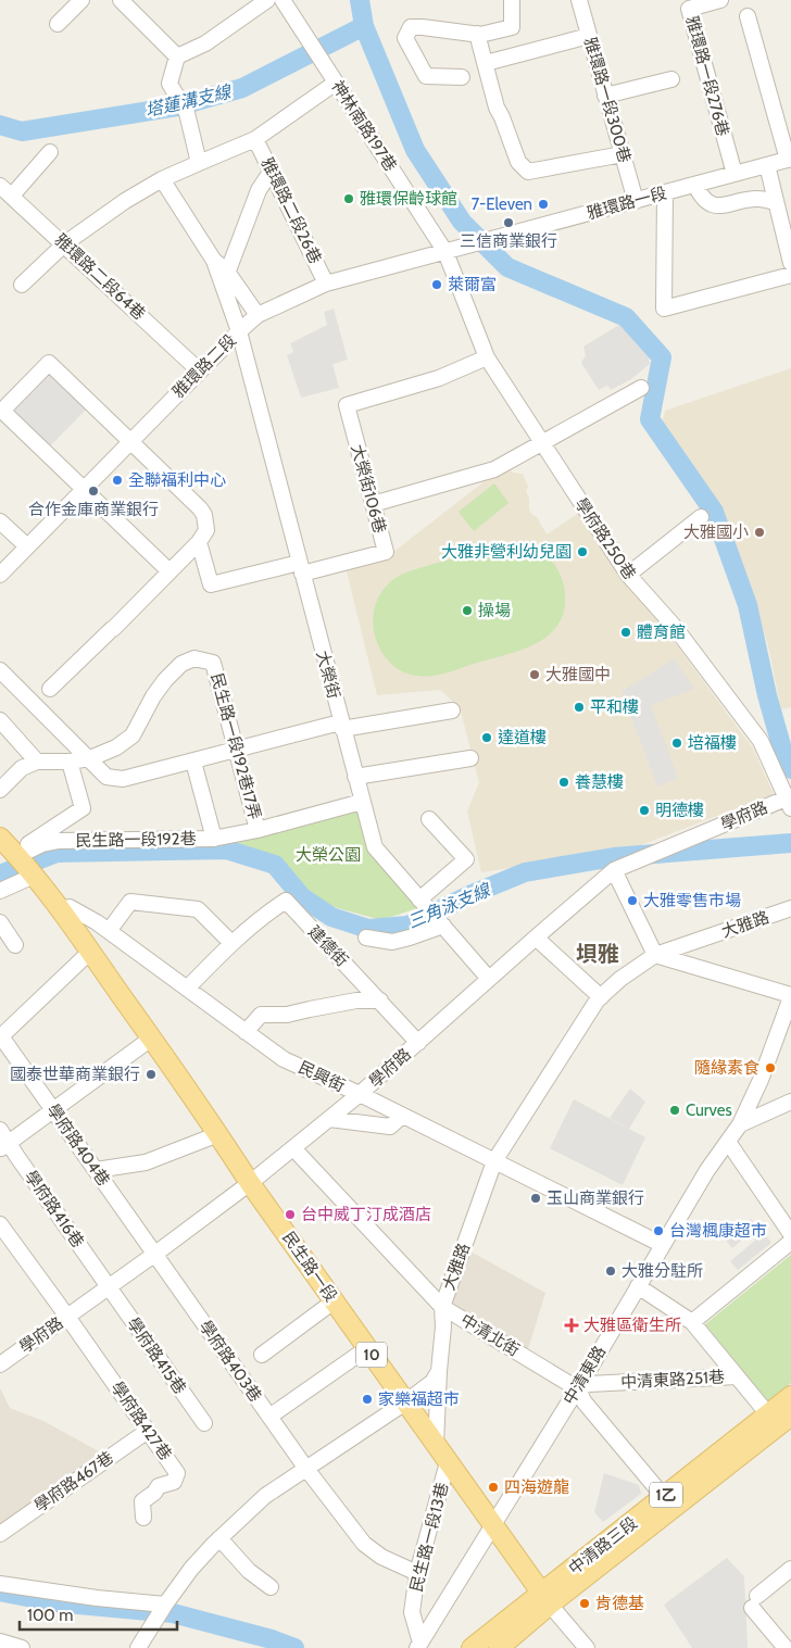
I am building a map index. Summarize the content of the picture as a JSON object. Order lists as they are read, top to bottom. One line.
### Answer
{"streets":{"main road":["民生路一段","10","1乙","中清路三段"],"street":["雅環路一段276巷","雅環路一段300巷","神林南路197巷","雅環路一段","雅環路二段26巷","雅環路二段64巷","雅環路二段","大榮街106巷","學府路250巷","大榮街","民生路一段192巷17弄","學府路","民生路一段192巷","大雅路","建德街","民興街","學府路404巷","學府路416巷","中清北街","學府路415巷","學府路403巷","中清東路","中清東路251巷","學府路427巷","學府路467巷","民生路一段13巷"]},"crossings":[["雅環路一段276巷","雅環路一段"],["雅環路一段300巷","雅環路一段"],["神林南路197巷","雅環路二段26巷"],["神林南路197巷","雅環路二段"],["神林南路197巷","學府路250巷"],["雅環路一段","雅環路二段"],["雅環路二段26巷","雅環路二段64巷"],["雅環路二段26巷","雅環路二段"],["雅環路二段64巷","雅環路二段"],["雅環路二段","學府路250巷"],["雅環路二段","大榮街"],["大榮街106巷","學府路250巷"],["大榮街106巷","大榮街"],["學府路250巷","學府路"],["大榮街","學府路"],["大榮街","民生路一段192巷"],["民生路一段192巷17弄","民生路一段192巷"],["學府路","建德街"],["學府路","民興街"],["學府路","學府路404巷"],["學府路","學府路416巷"],["學府路","民生路一段"],["學府路","中清北街"],["學府路","學府路415巷"],["學府路","學府路403巷"],["學府路","學府路427巷"],["民生路一段192巷","10"],["大雅路","民興街"],["大雅路","民生路一段"],["大雅路","中清北街"],["建德街","民興街"],["民興街","民生路一段"],["民興街","中清東路"],["學府路404巷","民生路一段"],["學府路404巷","學府路403巷"],["學府路416巷","學府路415巷"],["民生路一段","10"],["民生路一段","中清東路"],["民生路一段","民生路一段13巷"],["民生路一段","中清路三段"],["中清北街","中清東路"],["中清北街","中清東路251巷"],["中清北街","中清路三段"],["學府路403巷","民生路一段13巷"],["中清東路","中清東路251巷"],["中清東路","民生路一段13巷"],["學府路427巷","學府路467巷"]],"districts":["垻雅"],"water":["塔蓮溝支線","三角泳支線"],"parks":["大榮公園"],"places":{"other":["雅環保齡球館","7-Eleven","三信商業銀行","萊爾富","全聯福利中心","合作金庫商業銀行","大雅國小","大雅非營利幼兒園","操場","體育館","大雅國中","平和樓","達道樓","培福樓","養慧樓","明德樓","大雅零售市場","隨緣素食","國泰世華商業銀行","Curves","玉山商業銀行","台中威丁汀成酒店","台灣楓康超市","大雅分駐所","家樂福超市","四海遊龍","肯德基"],"health":["大雅區衛生所"]},"scale_bar":"100 m"}
